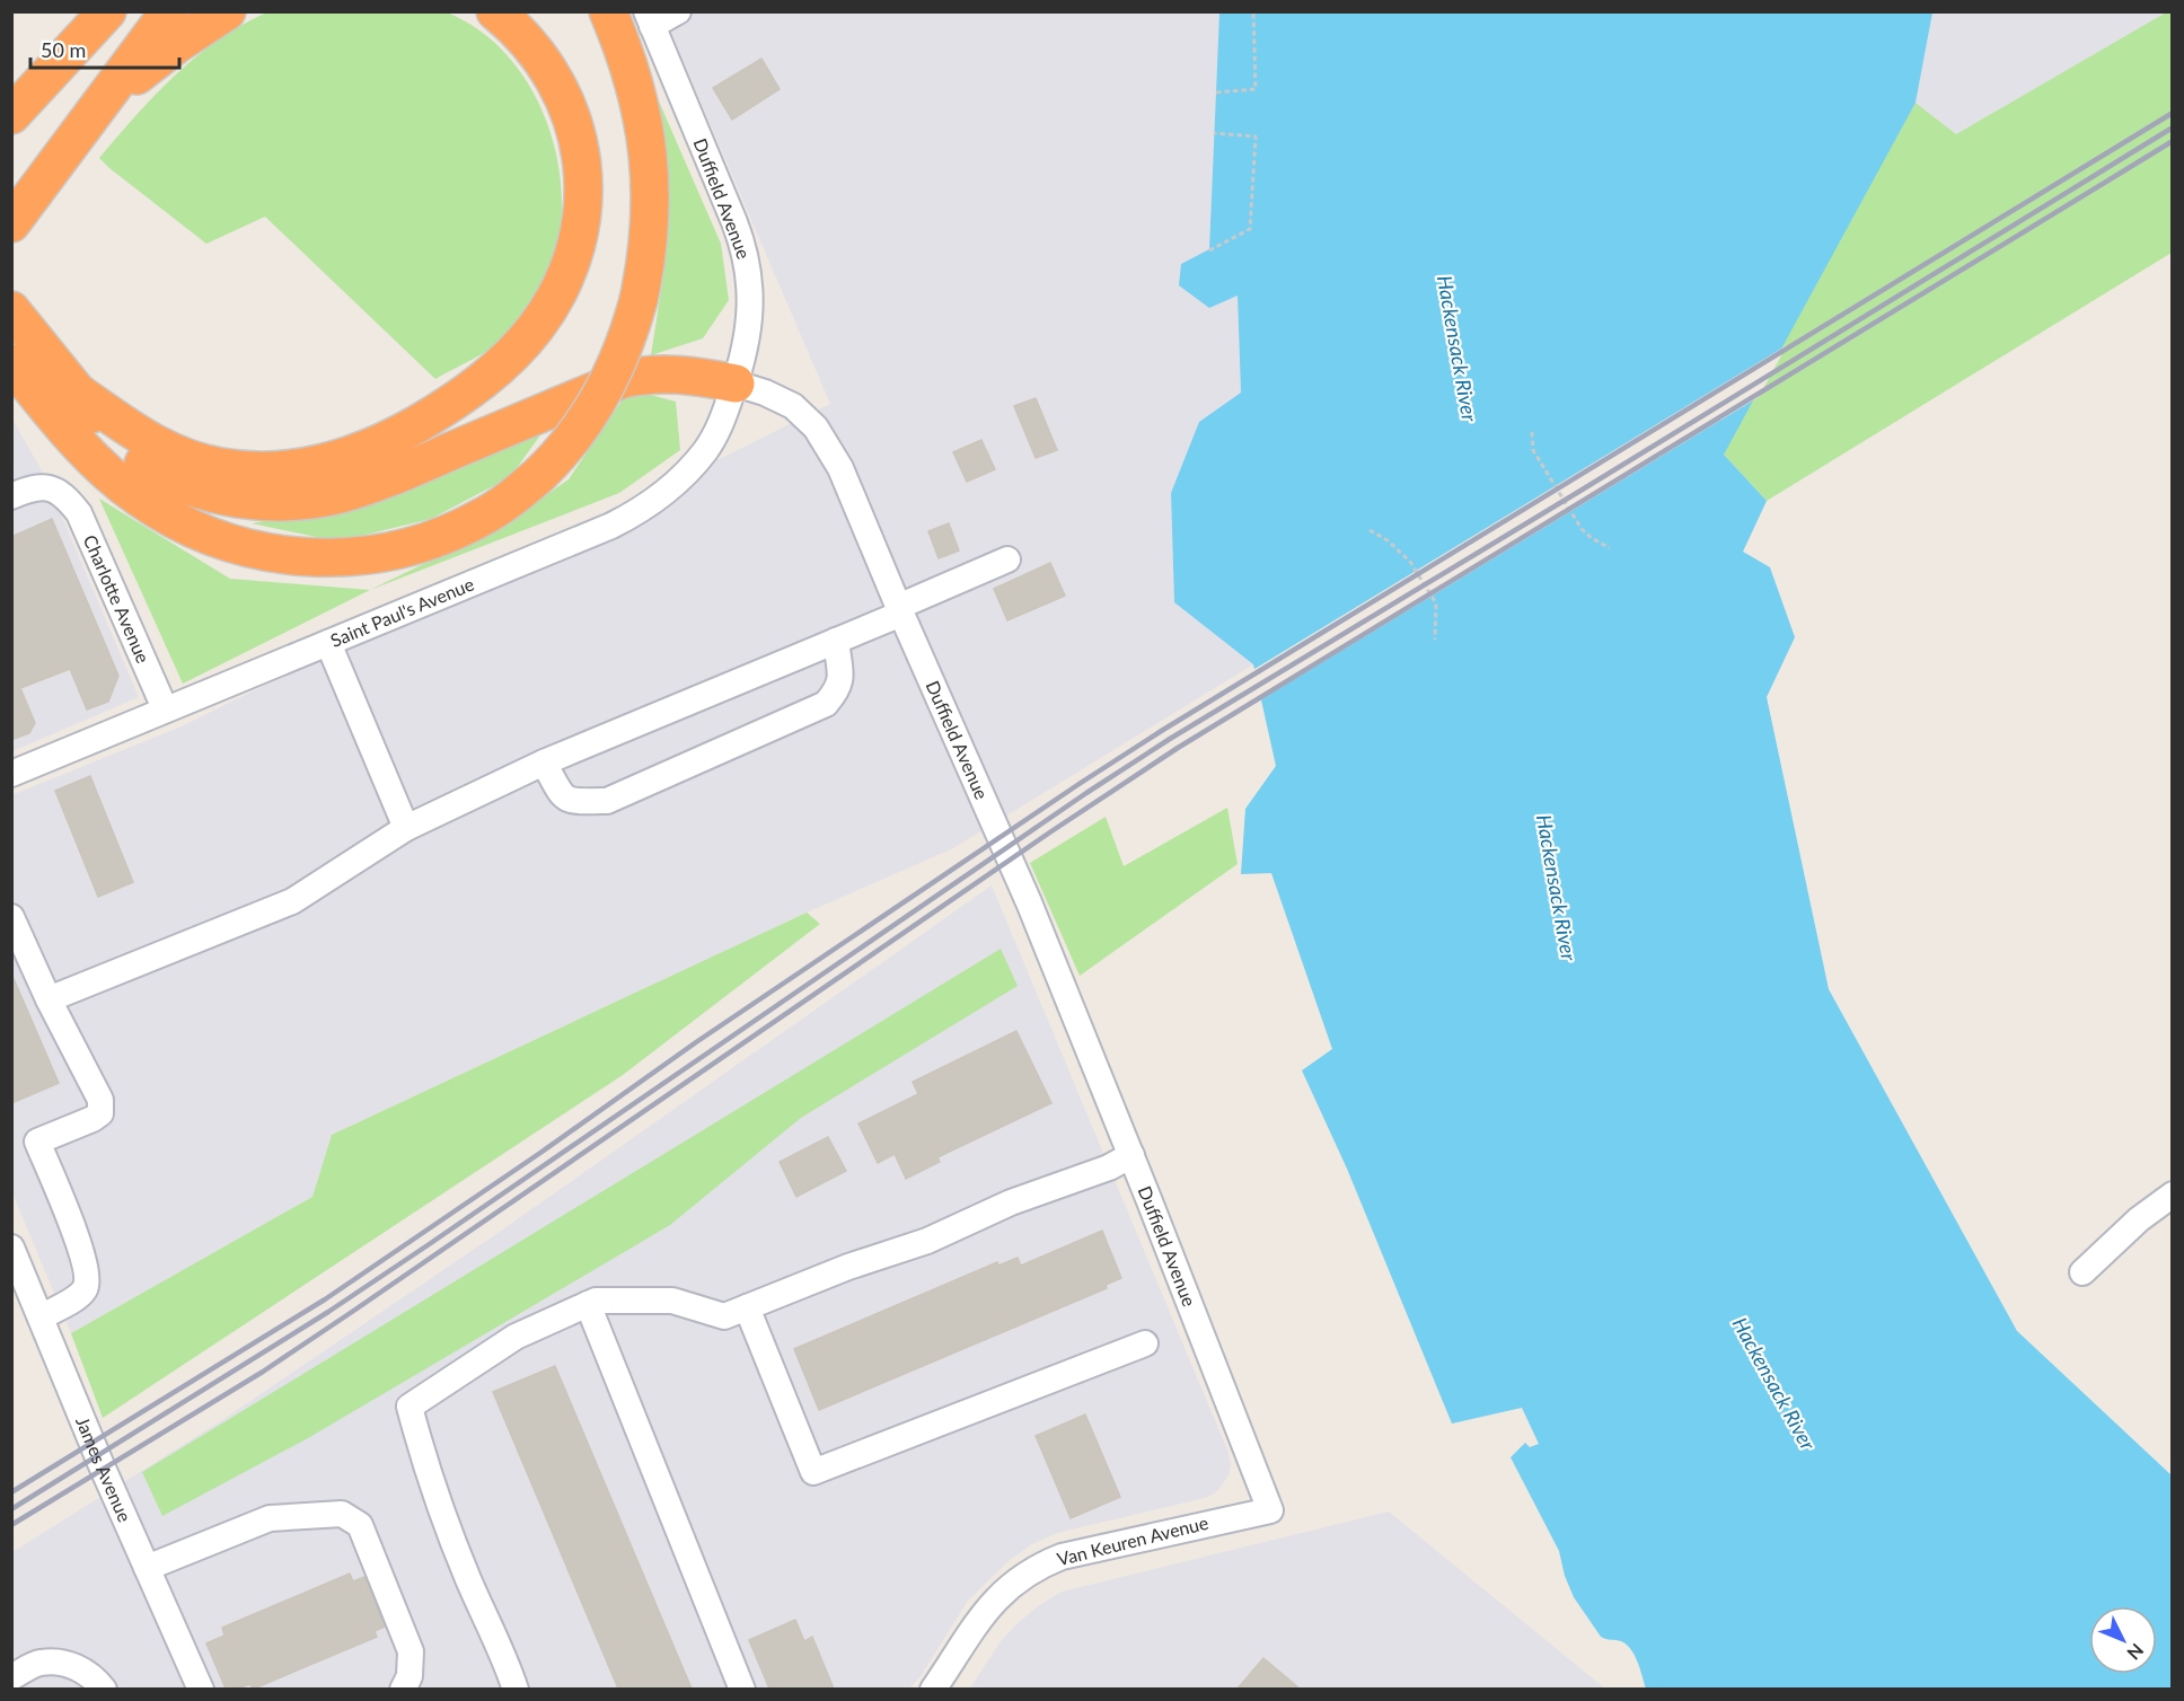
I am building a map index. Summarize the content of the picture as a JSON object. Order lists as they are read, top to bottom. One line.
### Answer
{"streets":{"street":["Duffield Avenue","Charlotte Avenue","Saint Paul's Avenue","James Avenue","Van Keuren Avenue"]},"crossings":[["Duffield Avenue","Saint Paul's Avenue"],["Duffield Avenue","Van Keuren Avenue"],["Charlotte Avenue","Saint Paul's Avenue"]],"water":["Hackensack River"],"scale_bar":"50 m","north":"bottom right"}
